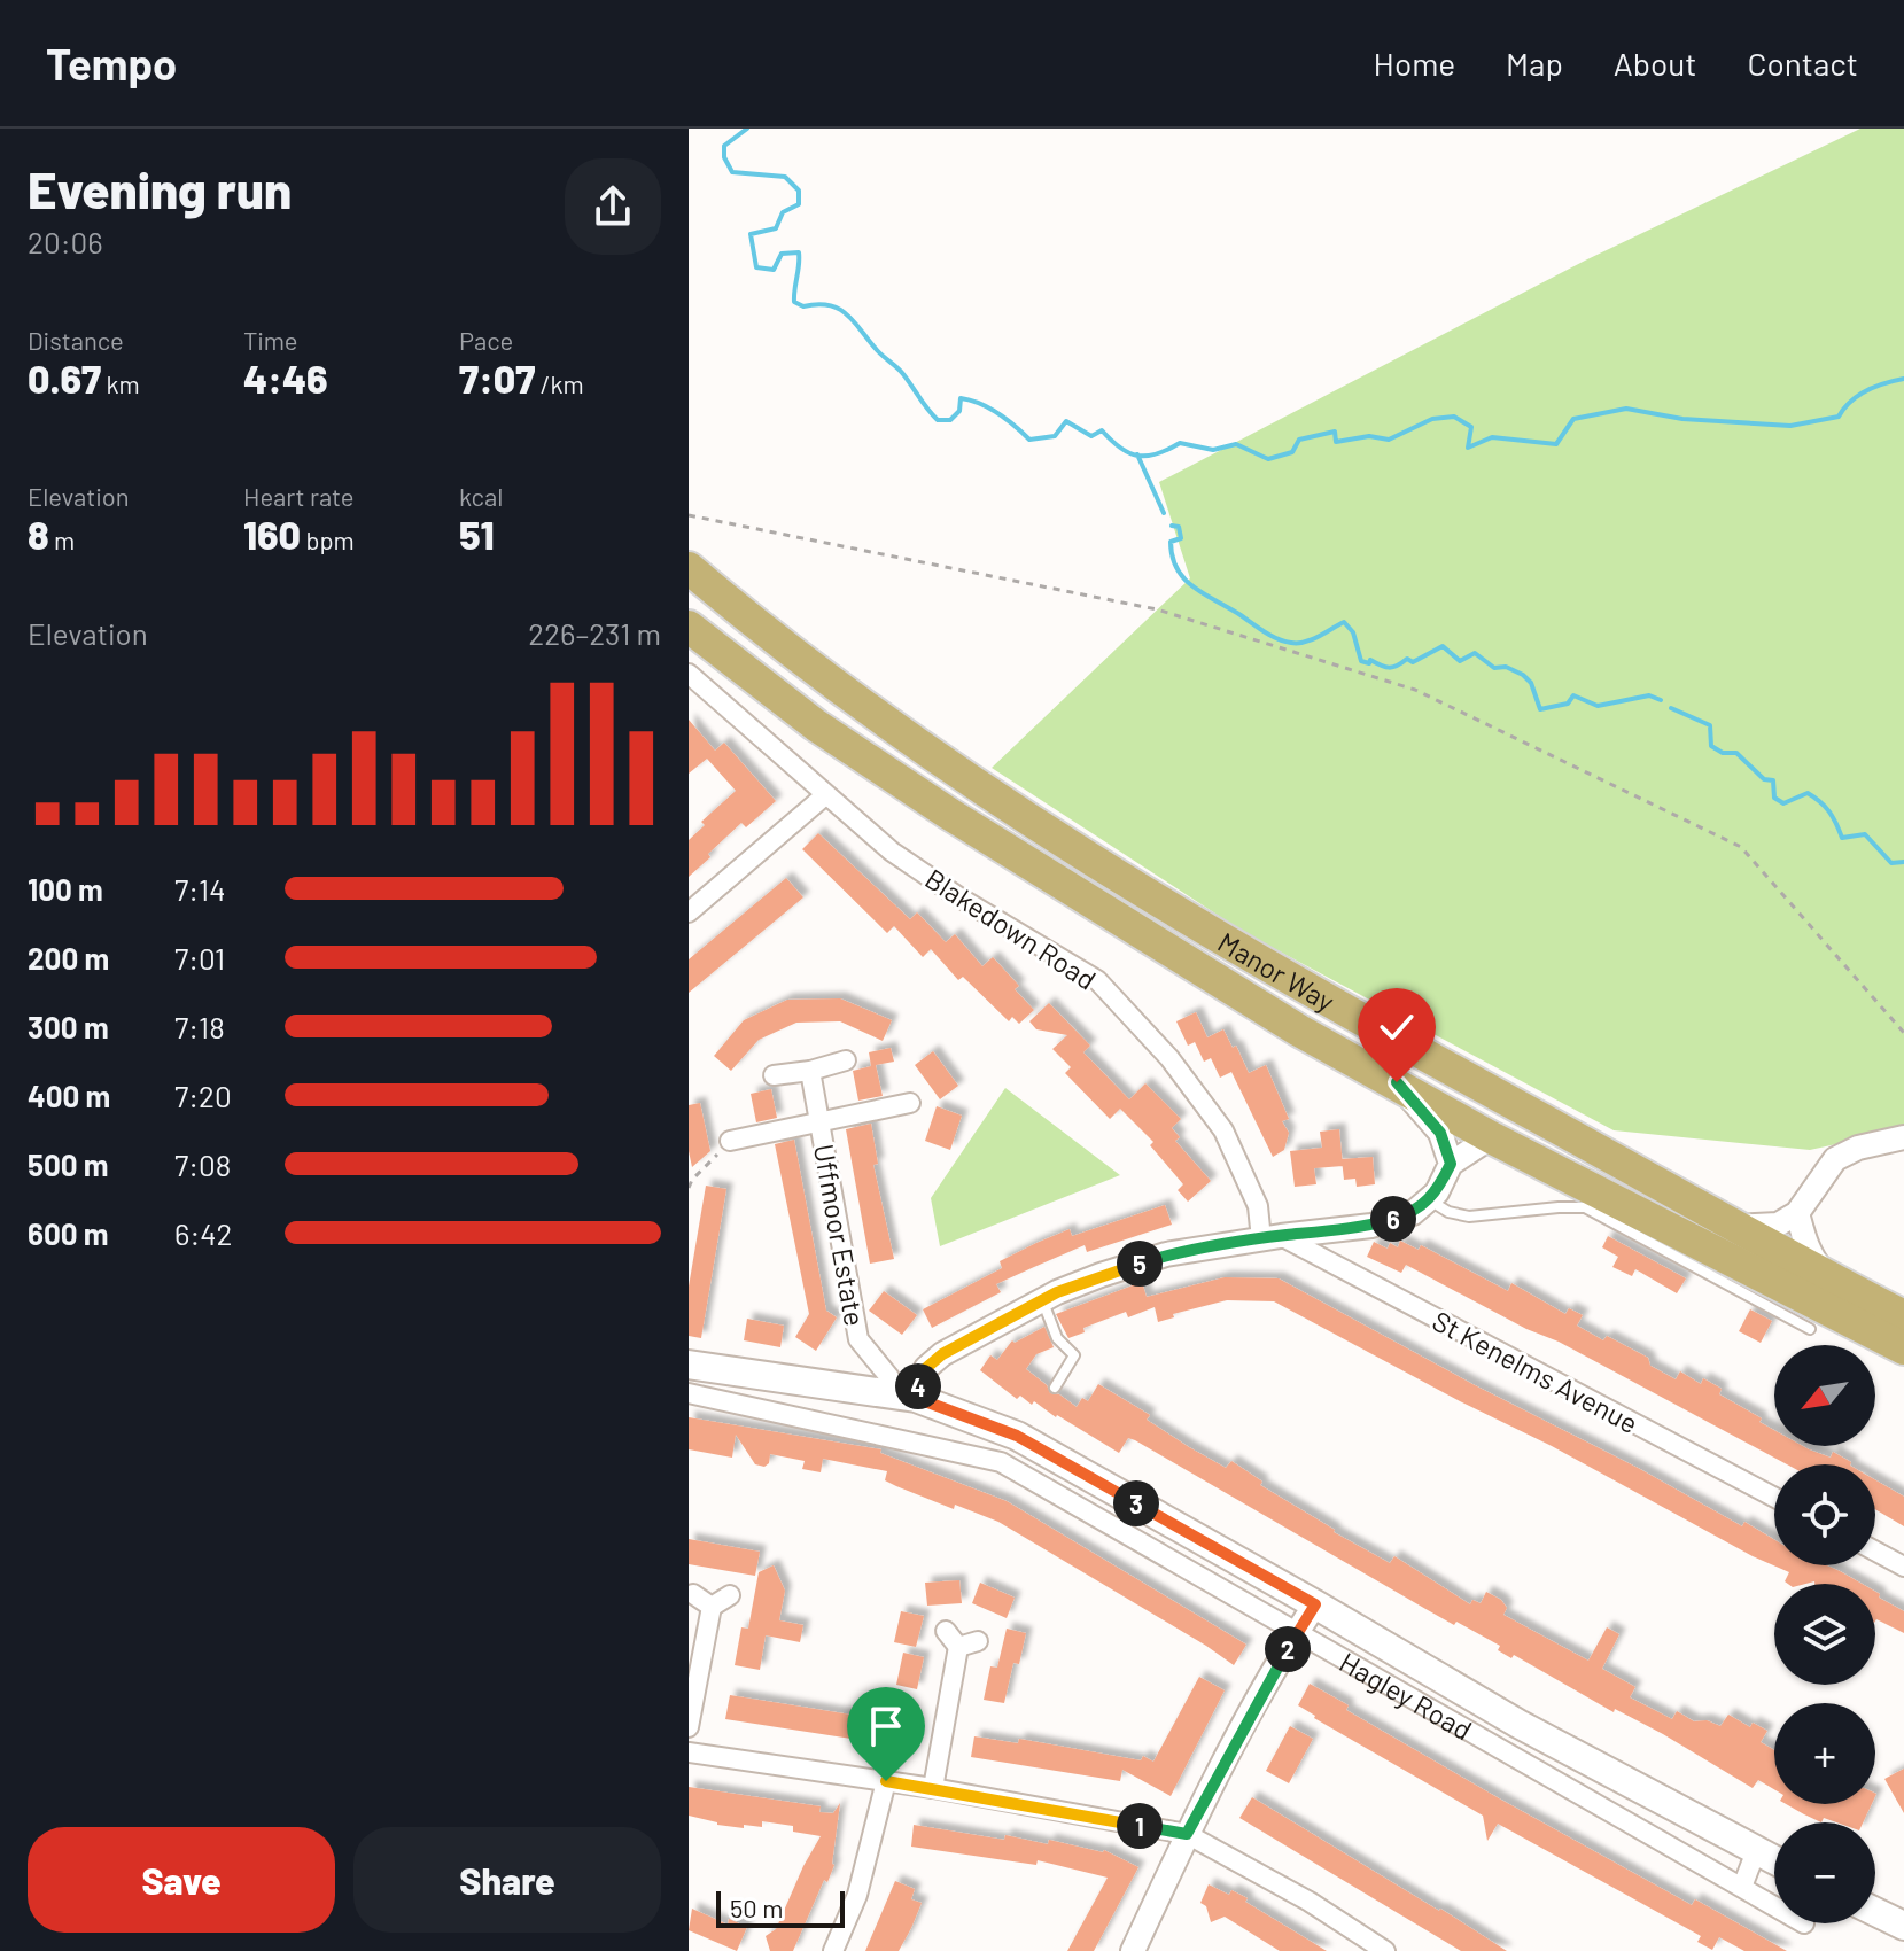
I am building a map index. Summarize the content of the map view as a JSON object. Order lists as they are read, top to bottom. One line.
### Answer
{"streets":{"highway":["Manor Way"],"main road":["Hagley Road"],"street":["Blakedown Road","Uffmoor Estate","St Kenelms Avenue"]},"crossings":[["Blakedown Road","St Kenelms Avenue"],["Uffmoor Estate","Hagley Road"]],"scale_bar":"50 m","north":"bottom left","page":{"header":"Tempo","nav":["Home","Map","About","Contact"],"heading":["Evening run","20:06"],"stats":[["Distance","0.67 km"],["Time","4:46"],["Pace","7:07 /km"],["Elevation","8 m"],["Heart rate","160 bpm"],["kcal","51"]],"chart":["Elevation","226–231 m"],"list":[{"name":"100 m","note":"7:14"},{"name":"200 m","note":"7:01"},{"name":"300 m","note":"7:18"},{"name":"400 m","note":"7:20"},{"name":"500 m","note":"7:08"},{"name":"600 m","note":"6:42"}],"pins":["6","5","4","3","2","1"],"map_buttons":["+","−"],"buttons":["Save","Share"],"scale":"50 m"}}
